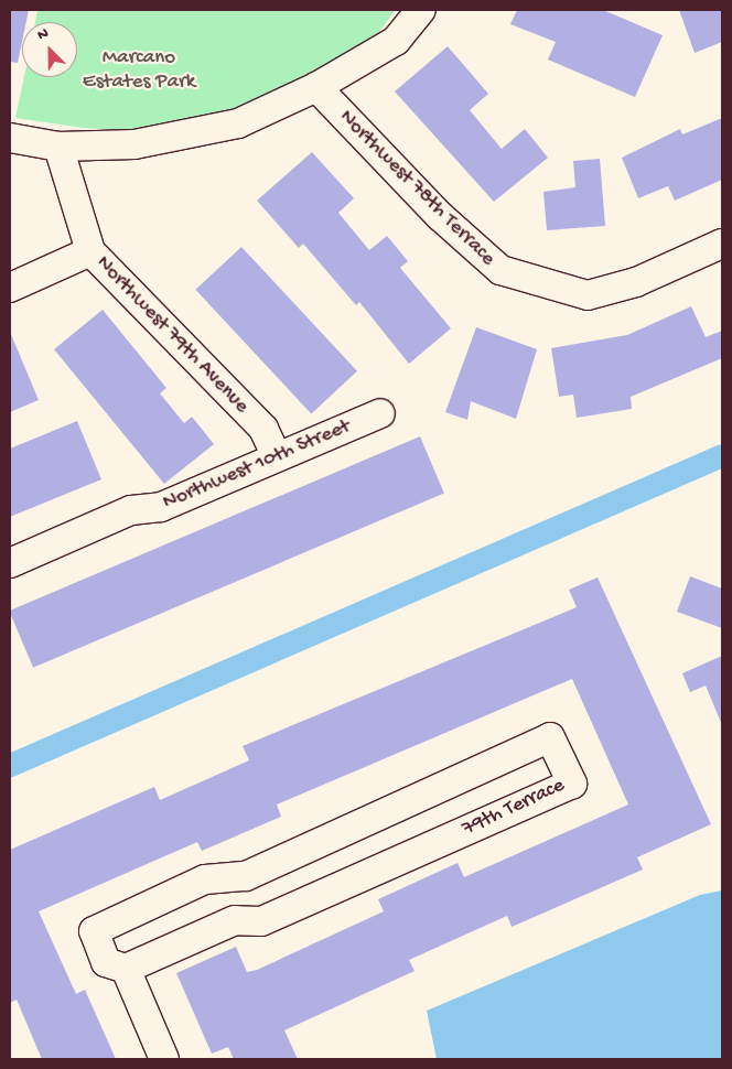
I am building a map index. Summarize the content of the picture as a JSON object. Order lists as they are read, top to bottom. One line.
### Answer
{"streets":{"street":["Northwest 78th Terrace","Northwest 79th Avenue","Northwest 10th Street","79th Terrace"]},"crossings":[["Northwest 79th Avenue","Northwest 10th Street"]],"parks":["Marcano Estates Park"],"north":"top left"}
